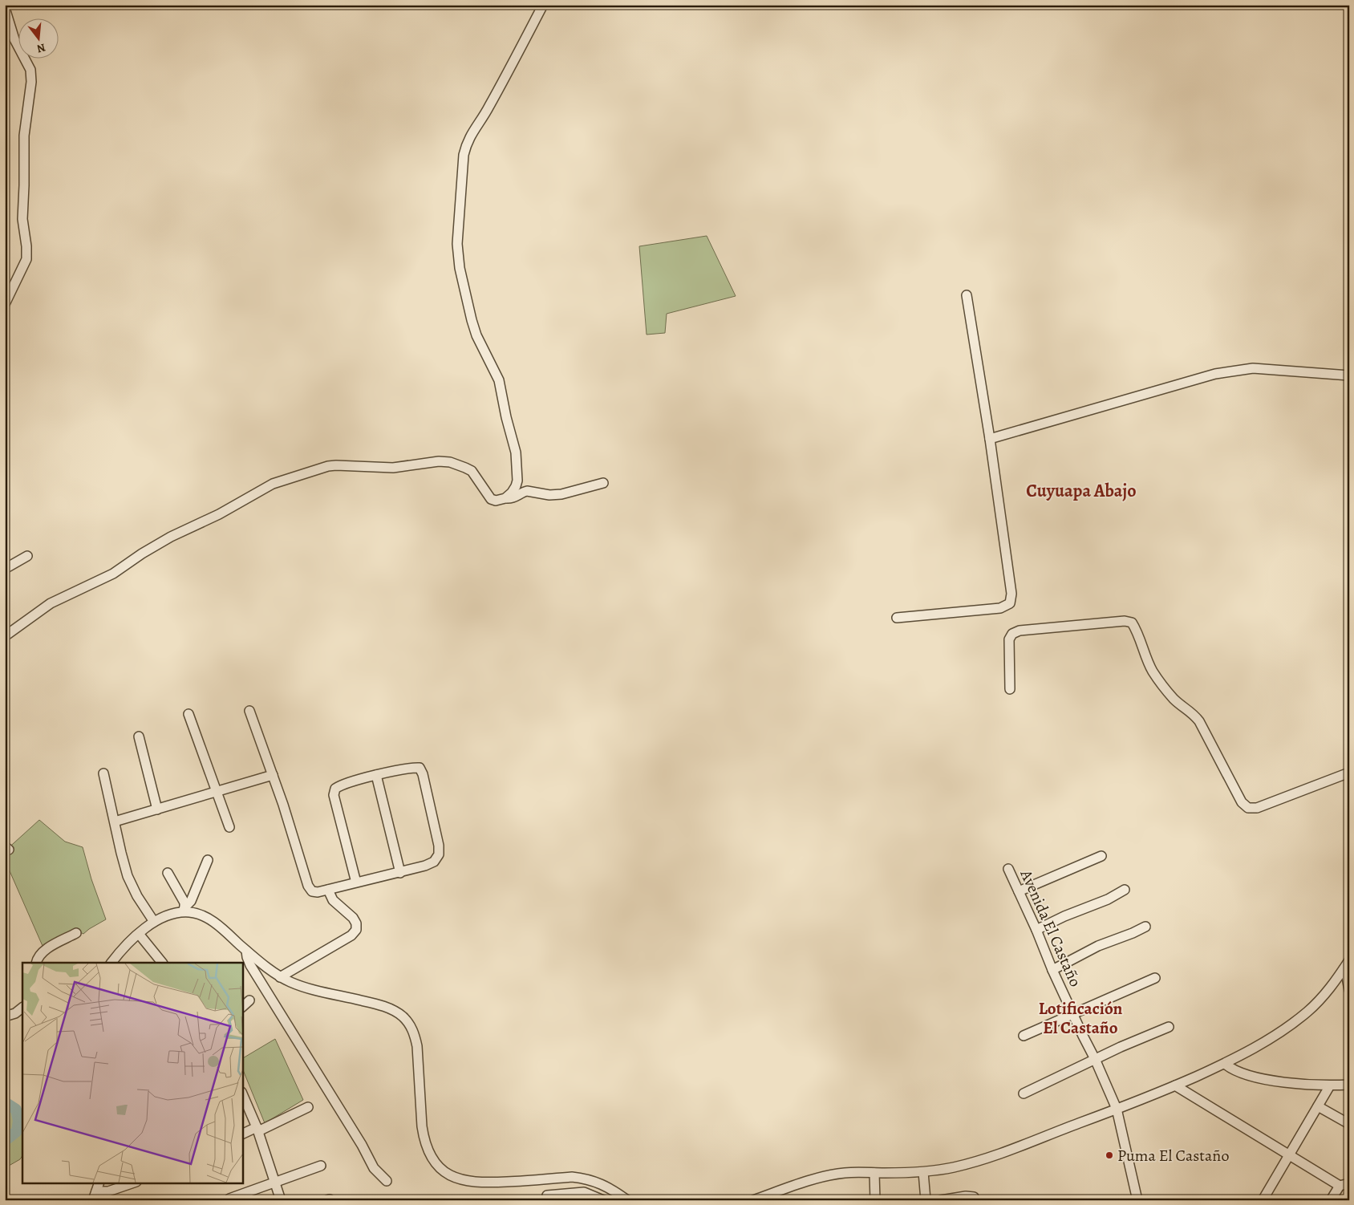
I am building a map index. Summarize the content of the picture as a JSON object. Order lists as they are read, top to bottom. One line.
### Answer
{"streets":{"street":["Avenida El Castaño"]},"districts":["Cuyuapa Abajo","Lotificación El Castaño"],"places":["Puma El Castaño"],"north":"bottom"}
